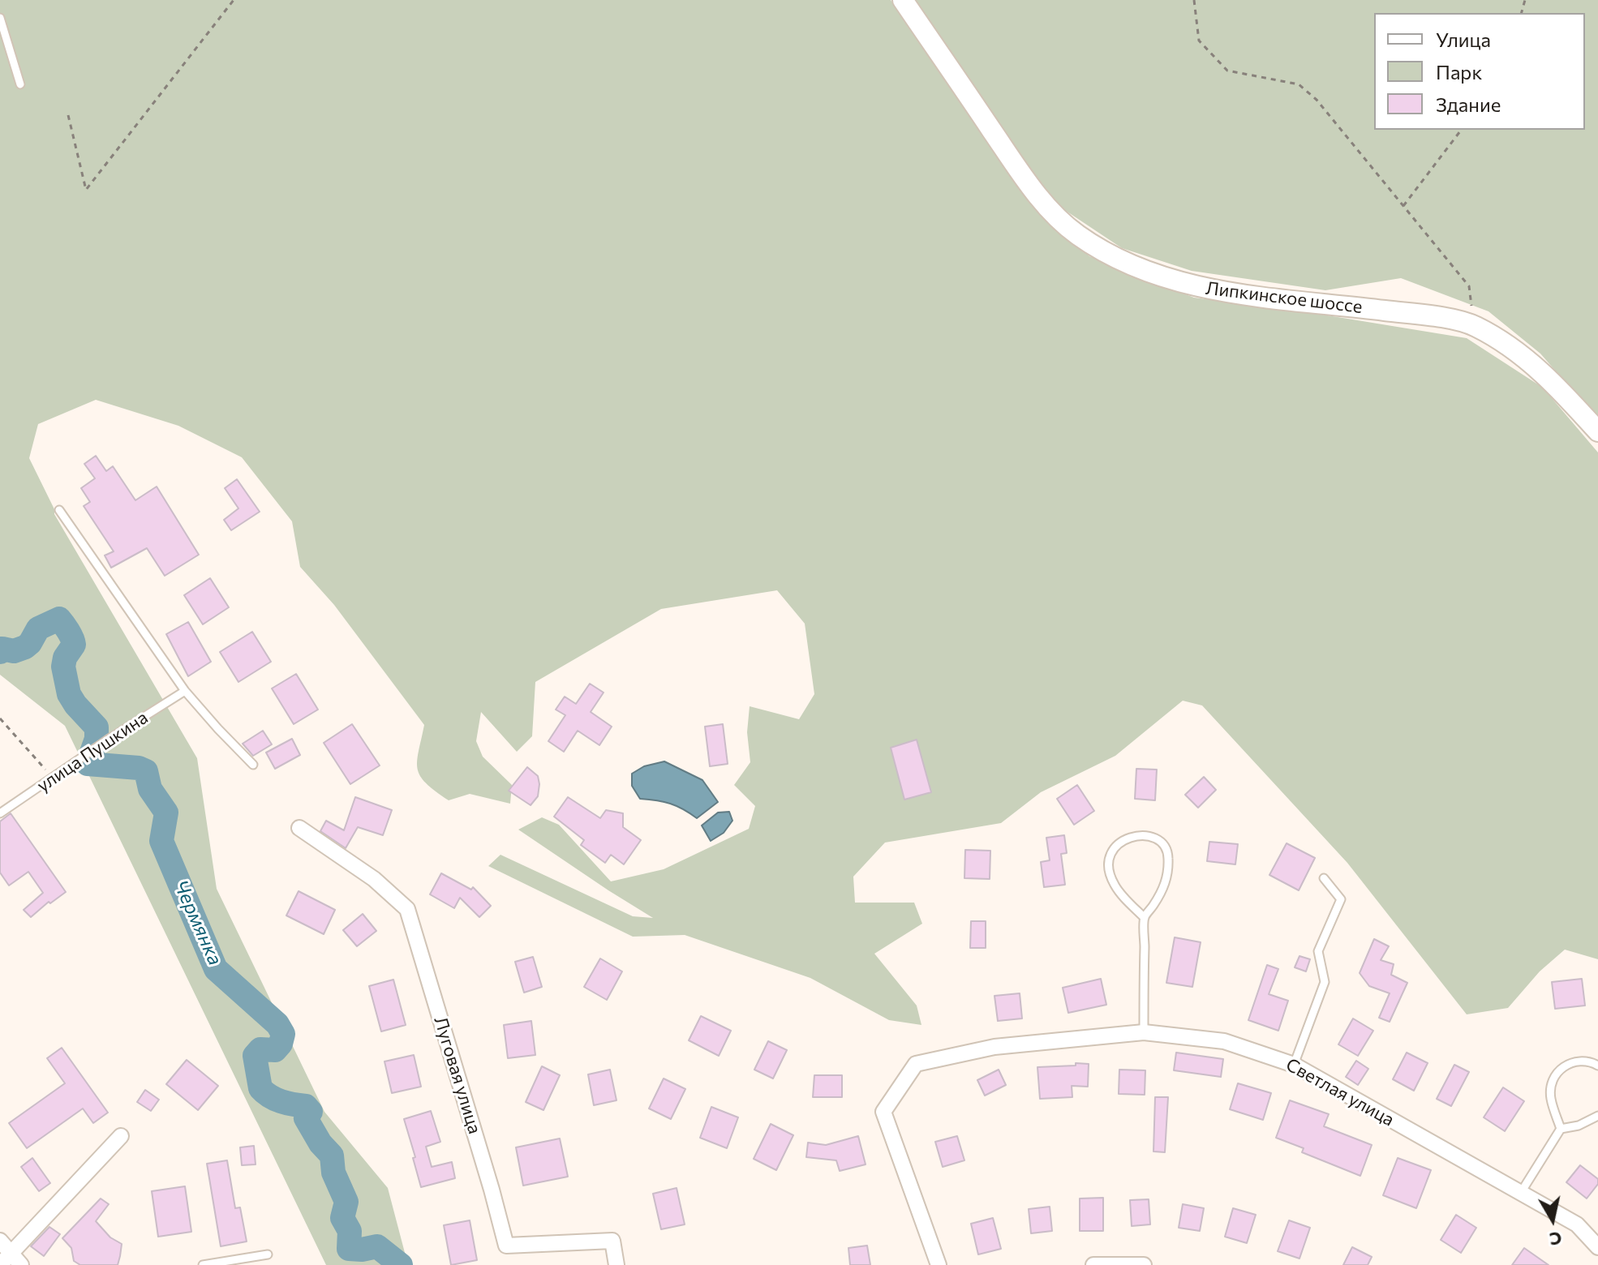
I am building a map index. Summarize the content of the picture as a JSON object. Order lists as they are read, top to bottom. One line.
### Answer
{"streets":{"street":["Липкинское шоссе","Луговая улица","Светлая улица"],"lane":["улица Пушкина"]},"water":["Чермянка"],"legend":["Улица","Парк","Здание"],"north":"bottom"}
